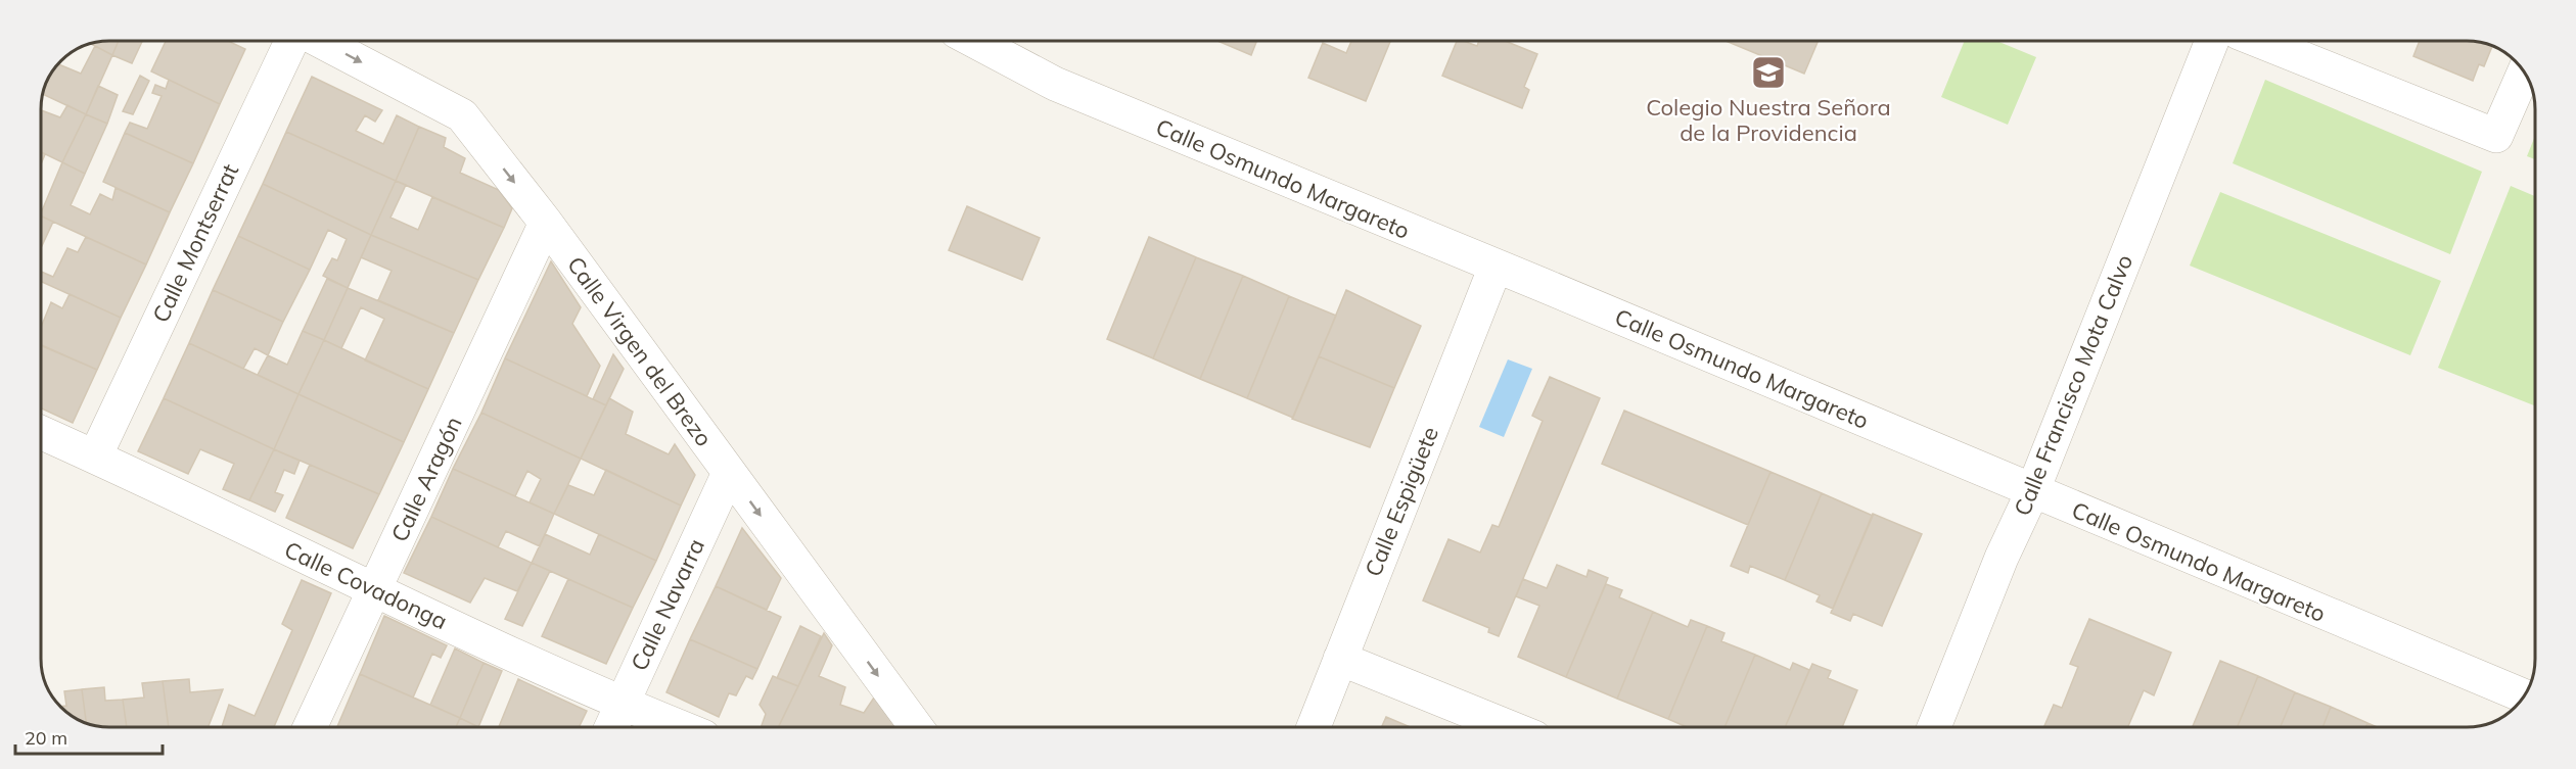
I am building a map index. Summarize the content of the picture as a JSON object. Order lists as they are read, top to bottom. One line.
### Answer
{"streets":{"street":["Calle Osmundo Margareto","Calle Montserrat","Calle Virgen del Brezo","Calle Francisco Mota Calvo","Calle Aragón","Calle Espigüete","Calle Covadonga","Calle Navarra"]},"crossings":[["Calle Osmundo Margareto","Calle Francisco Mota Calvo"],["Calle Osmundo Margareto","Calle Espigüete"],["Calle Montserrat","Calle Covadonga"],["Calle Virgen del Brezo","Calle Aragón"],["Calle Virgen del Brezo","Calle Navarra"],["Calle Aragón","Calle Covadonga"],["Calle Covadonga","Calle Navarra"]],"one_way":["Calle Virgen del Brezo"],"places":{"school or university":["Colegio Nuestra Señora de la Providencia"]},"scale_bar":"20 m"}
